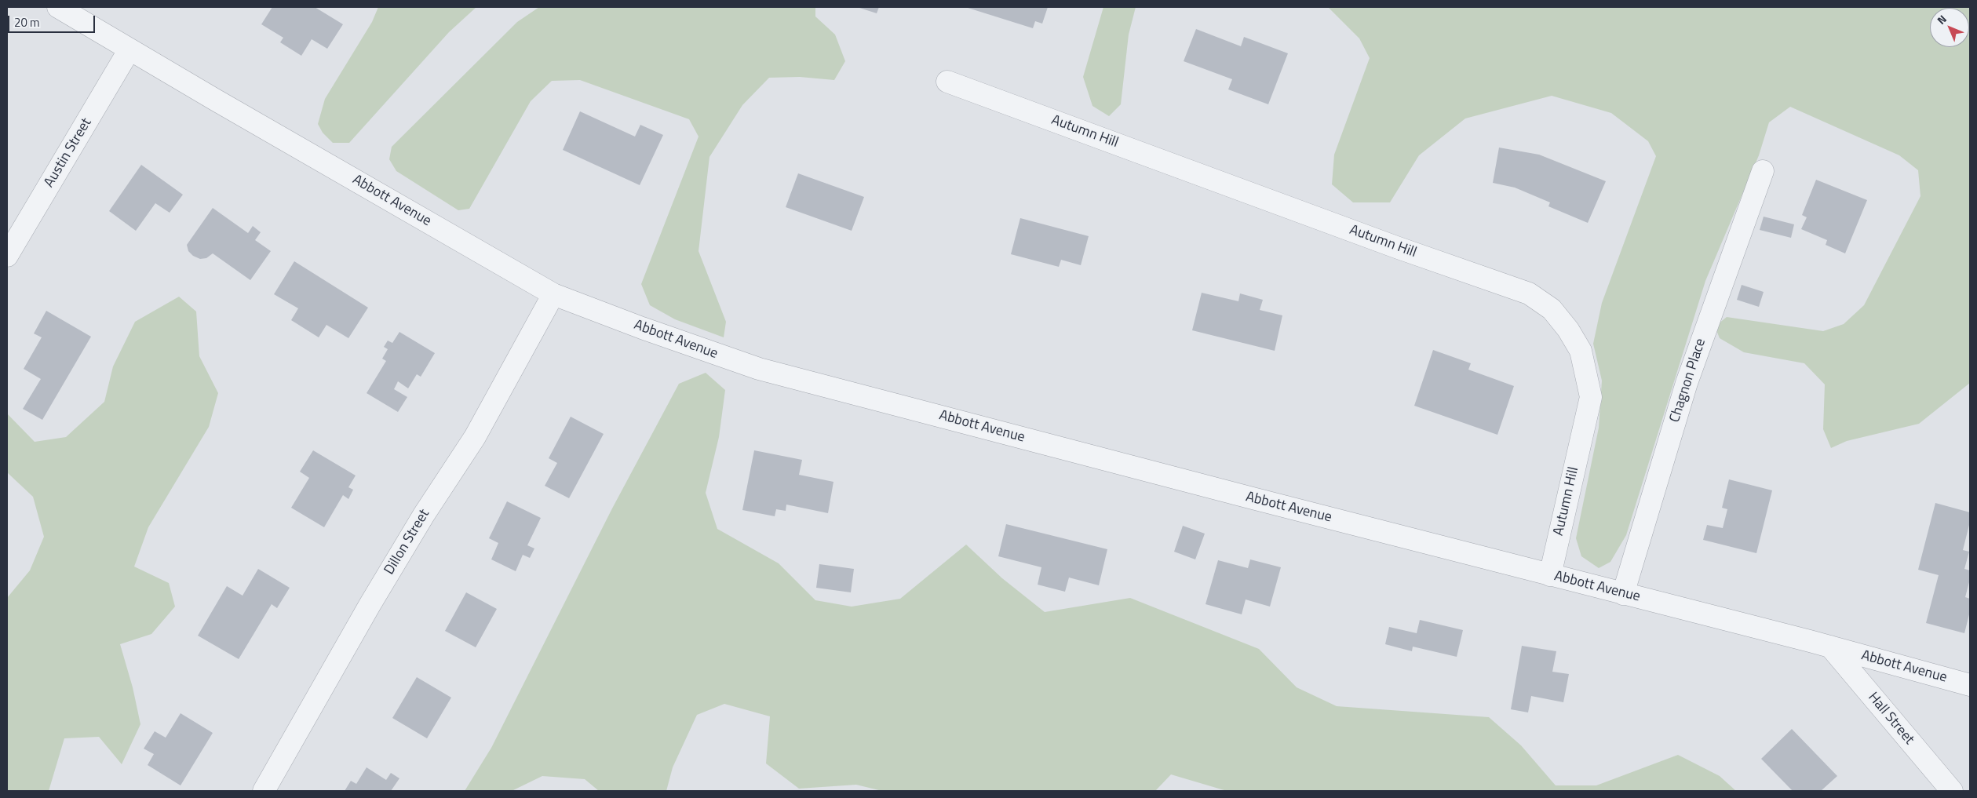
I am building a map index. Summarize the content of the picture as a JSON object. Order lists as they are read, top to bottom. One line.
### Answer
{"streets":{"street":["Autumn Hill","Austin Street","Abbott Avenue","Chagnon Place","Dillon Street","Hall Street"]},"crossings":[["Autumn Hill","Abbott Avenue"],["Austin Street","Abbott Avenue"],["Abbott Avenue","Chagnon Place"],["Abbott Avenue","Dillon Street"],["Abbott Avenue","Hall Street"]],"scale_bar":"20 m","north":"top left"}
